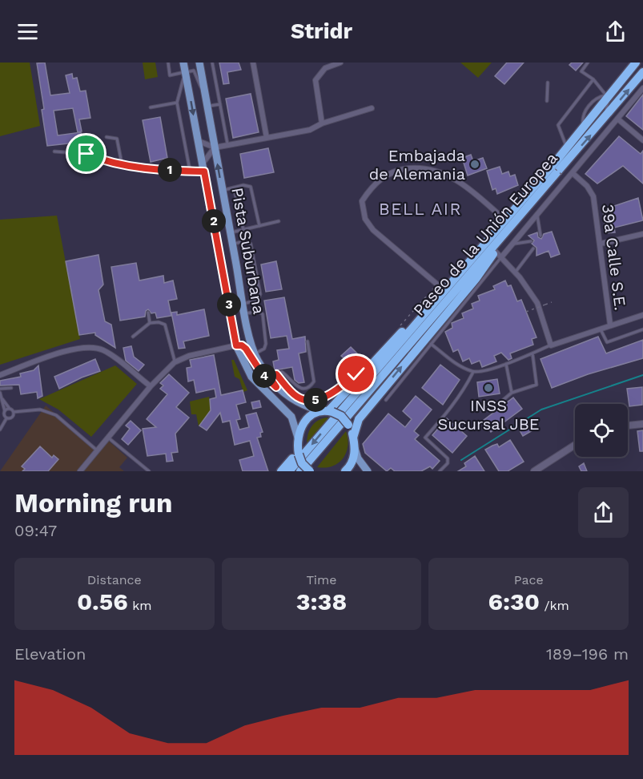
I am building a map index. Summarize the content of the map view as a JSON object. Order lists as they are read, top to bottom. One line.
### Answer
{"streets":{"highway":["Paseo de la Unión Europea"],"main road":["Pista Suburbana"],"street":["39a Calle S.E."]},"crossings":[["Paseo de la Unión Europea","Pista Suburbana"]],"districts":["BELL AIR"],"places":["Embajada de Alemania","INSS Sucursal JBE"],"page":{"header":"Stridr","pins":["1","2","3","4","5"],"heading":["Morning run","09:47"],"stats":[["Distance","0.56 km"],["Time","3:38"],["Pace","6:30 /km"]],"chart":["Elevation","189–196 m"]}}
